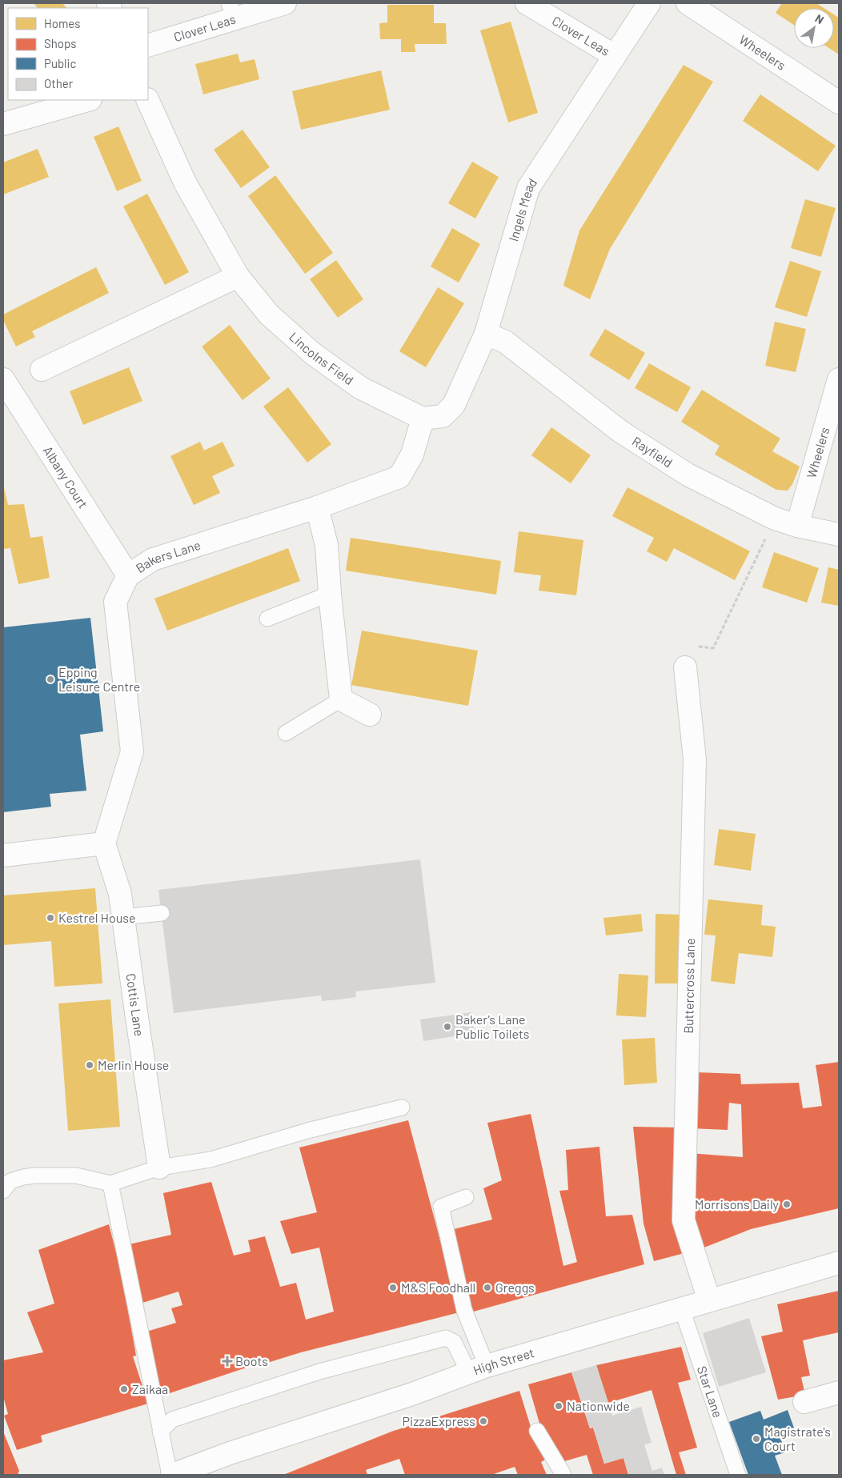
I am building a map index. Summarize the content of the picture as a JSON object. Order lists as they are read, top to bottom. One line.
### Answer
{"streets":{"street":["Clover Leas","Wheelers","Ingels Mead","Lincolns Field","Rayfield","Albany Court","Bakers Lane","Buttercross Lane","Cottis Lane","High Street"],"lane":["Star Lane"]},"crossings":[["Clover Leas","Ingels Mead"],["Wheelers","Rayfield"],["Ingels Mead","Lincolns Field"],["Ingels Mead","Rayfield"],["Ingels Mead","Bakers Lane"],["Lincolns Field","Bakers Lane"],["Albany Court","Bakers Lane"],["Bakers Lane","Cottis Lane"],["Buttercross Lane","High Street"],["High Street","Star Lane"]],"places":{"other":["Epping Leisure Centre","Kestrel House","Baker's Lane Public Toilets","Merlin House","Morrisons Daily","M&S Foodhall","Greggs","Zaikaa","Nationwide","PizzaExpress","Magistrate's Court"],"health":["Boots"]},"legend":["Homes","Shops","Public","Other"],"north":"top right"}
